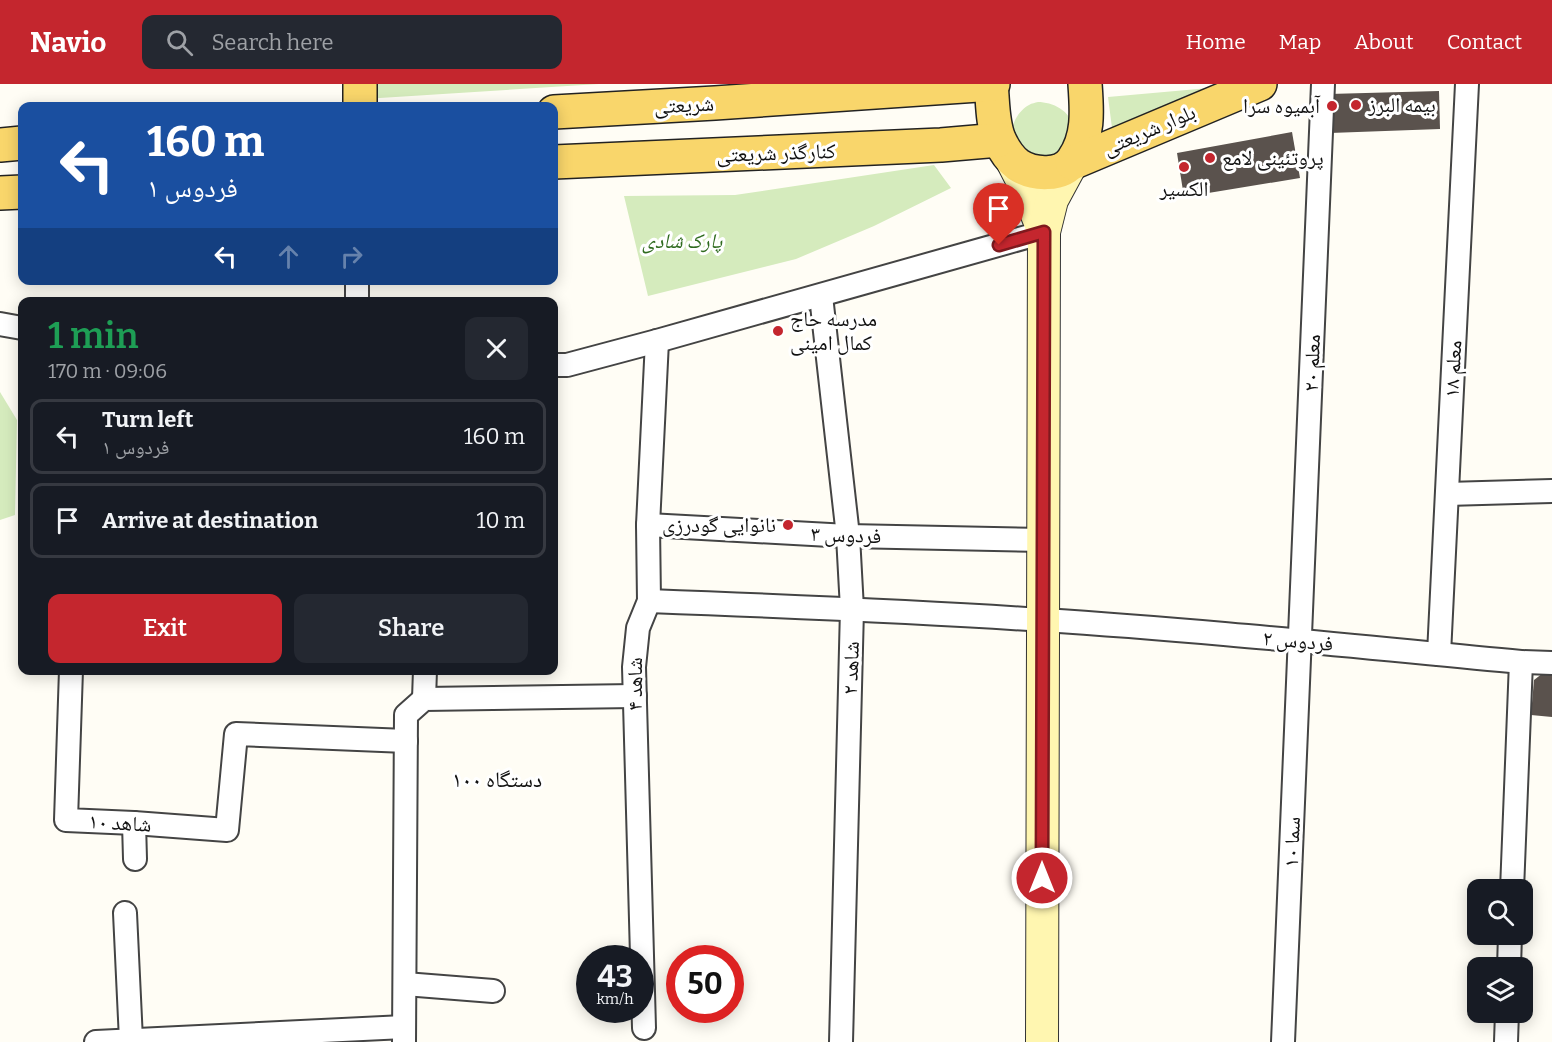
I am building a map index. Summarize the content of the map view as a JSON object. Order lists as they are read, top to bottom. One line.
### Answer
{"streets":{"main road":["شریعتی","بلوار شریعتی","کنارگذر شریعتی"],"street":["معلم ۲۰","معلم ۱۸","فردوس ۳","فردوس ۲","شاهد ۲","شاهد ۴","شاهد ۱۰","سما ۱۰"]},"crossings":[["بلوار شریعتی","کنارگذر شریعتی"],["معلم ۲۰","فردوس ۲"],["معلم ۲۰","سما ۱۰"],["معلم ۱۸","فردوس ۲"],["فردوس ۳","شاهد ۲"],["فردوس ۳","شاهد ۴"],["فردوس ۲","شاهد ۲"],["فردوس ۲","شاهد ۴"],["فردوس ۲","سما ۱۰"]],"districts":["۱۰۰ دستگاه"],"parks":["پارک شادی"],"places":["بیمه البرز","آبمیوه سرا","پروتئینی لامع","الکسیر","مدرسه حاج کمال امینی","نانوایی گودرزی"],"page":{"header":"Navio","search":"Search here","nav":["Home","Map","About","Contact"],"turn":["160 m","فردوس ۱"],"heading":["1 min","170 m · 09:06"],"list":[{"name":"Turn left","note":"فردوس ۱","value":"160 m"},{"name":"Arrive at destination","value":"10 m"}],"buttons":["Exit","Share"],"speed":"43 km/h","limit":"50"}}
